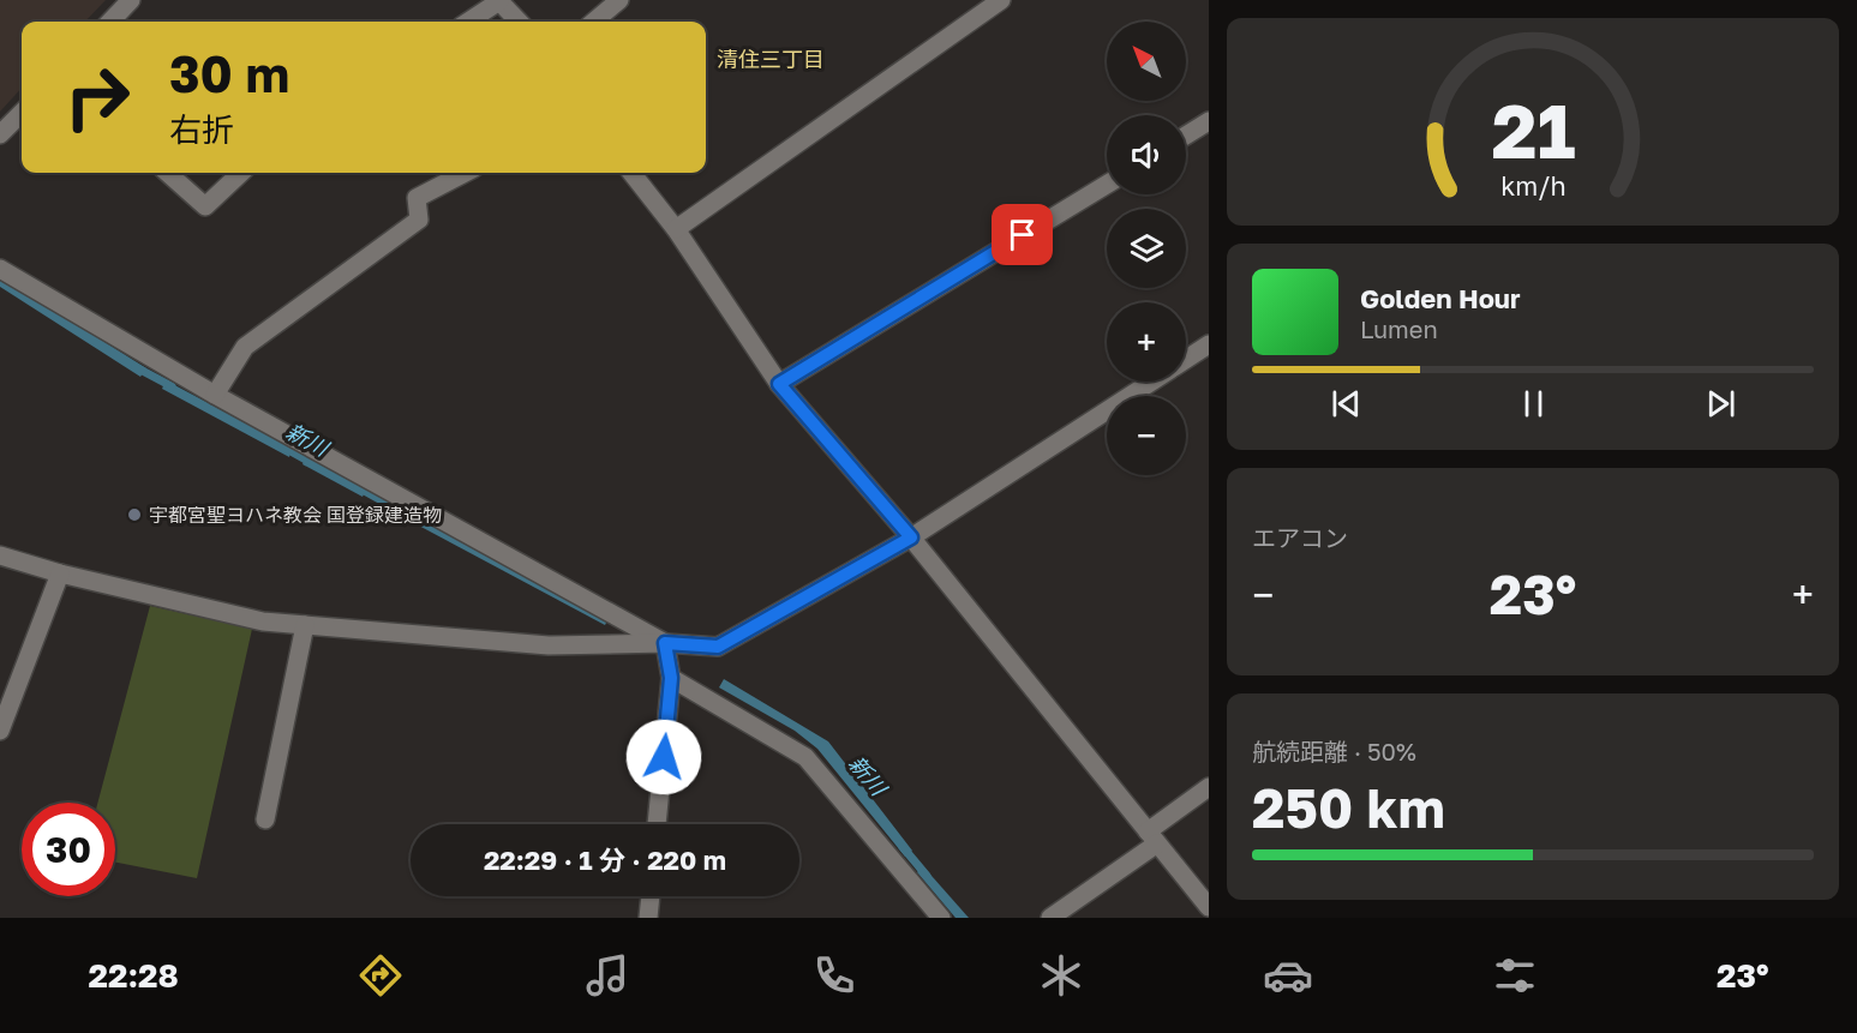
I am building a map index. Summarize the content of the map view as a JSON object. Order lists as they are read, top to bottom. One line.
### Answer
{"districts":["清住三丁目"],"water":["新川"],"places":["宇都宮聖ヨハネ教会 国登録建造物"],"north":"top left","page":{"map_buttons":["+","−"],"turn":["30 m","右折"],"song":["Golden Hour","Lumen"],"tile":["エアコン",["航続距離 · 50%","250 km"]],"heat":["−","23°","+"],"limit":"30","trip":"22:29 · 1 分 · 220 m","tabs":["22:28","23°"],"gauge":["21","km/h"]}}
